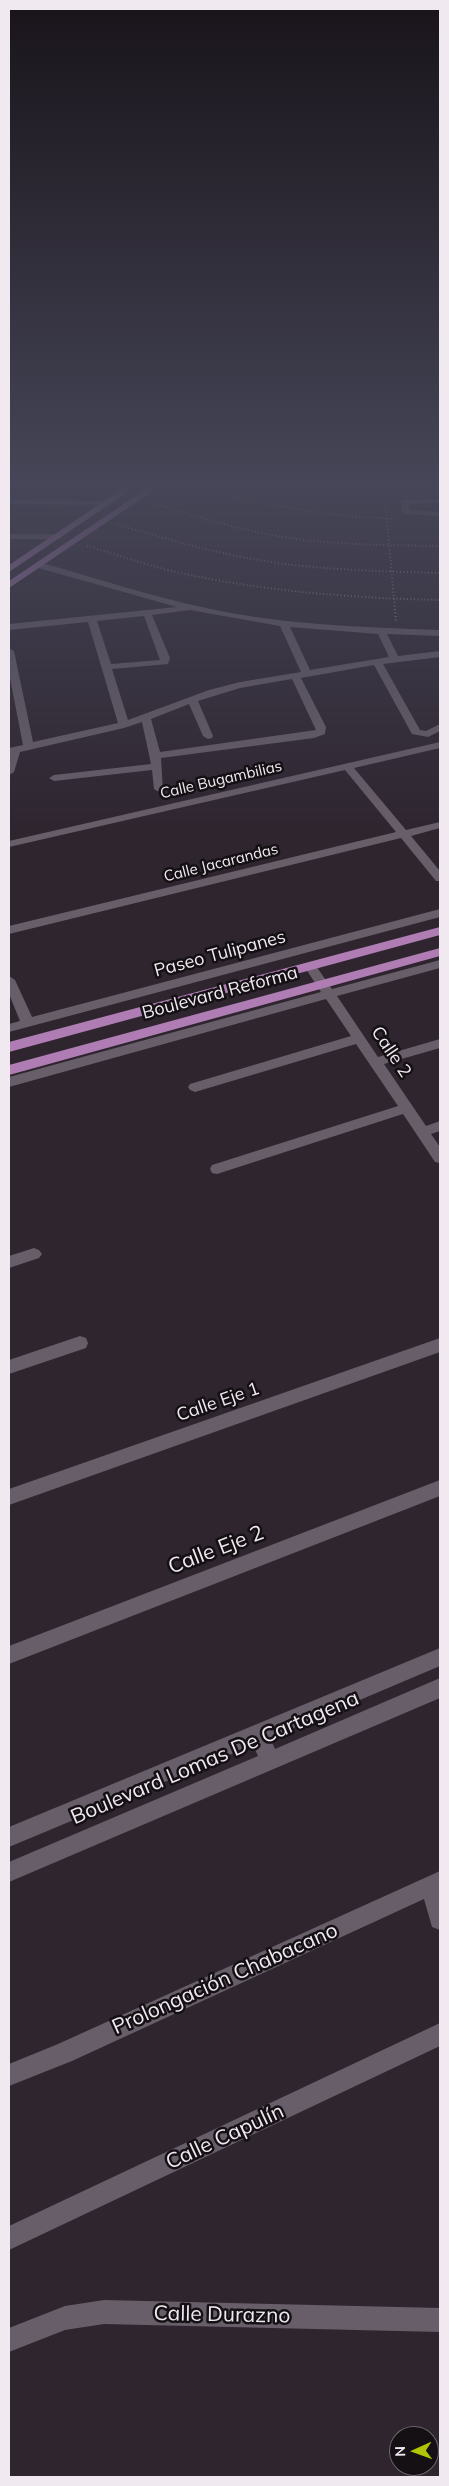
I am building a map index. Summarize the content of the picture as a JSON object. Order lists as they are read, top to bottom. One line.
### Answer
{"streets":{"main road":["Boulevard Reforma"],"street":["Calle Bugambilias","Calle Jacarandas","Paseo Tulipanes","Calle 2","Calle Eje 1","Calle Eje 2","Boulevard Lomas De Cartagena","Prolongación Chabacano","Calle Capulín","Calle Durazno"]},"crossings":[["Boulevard Reforma","Calle 2"]],"north":"left"}
